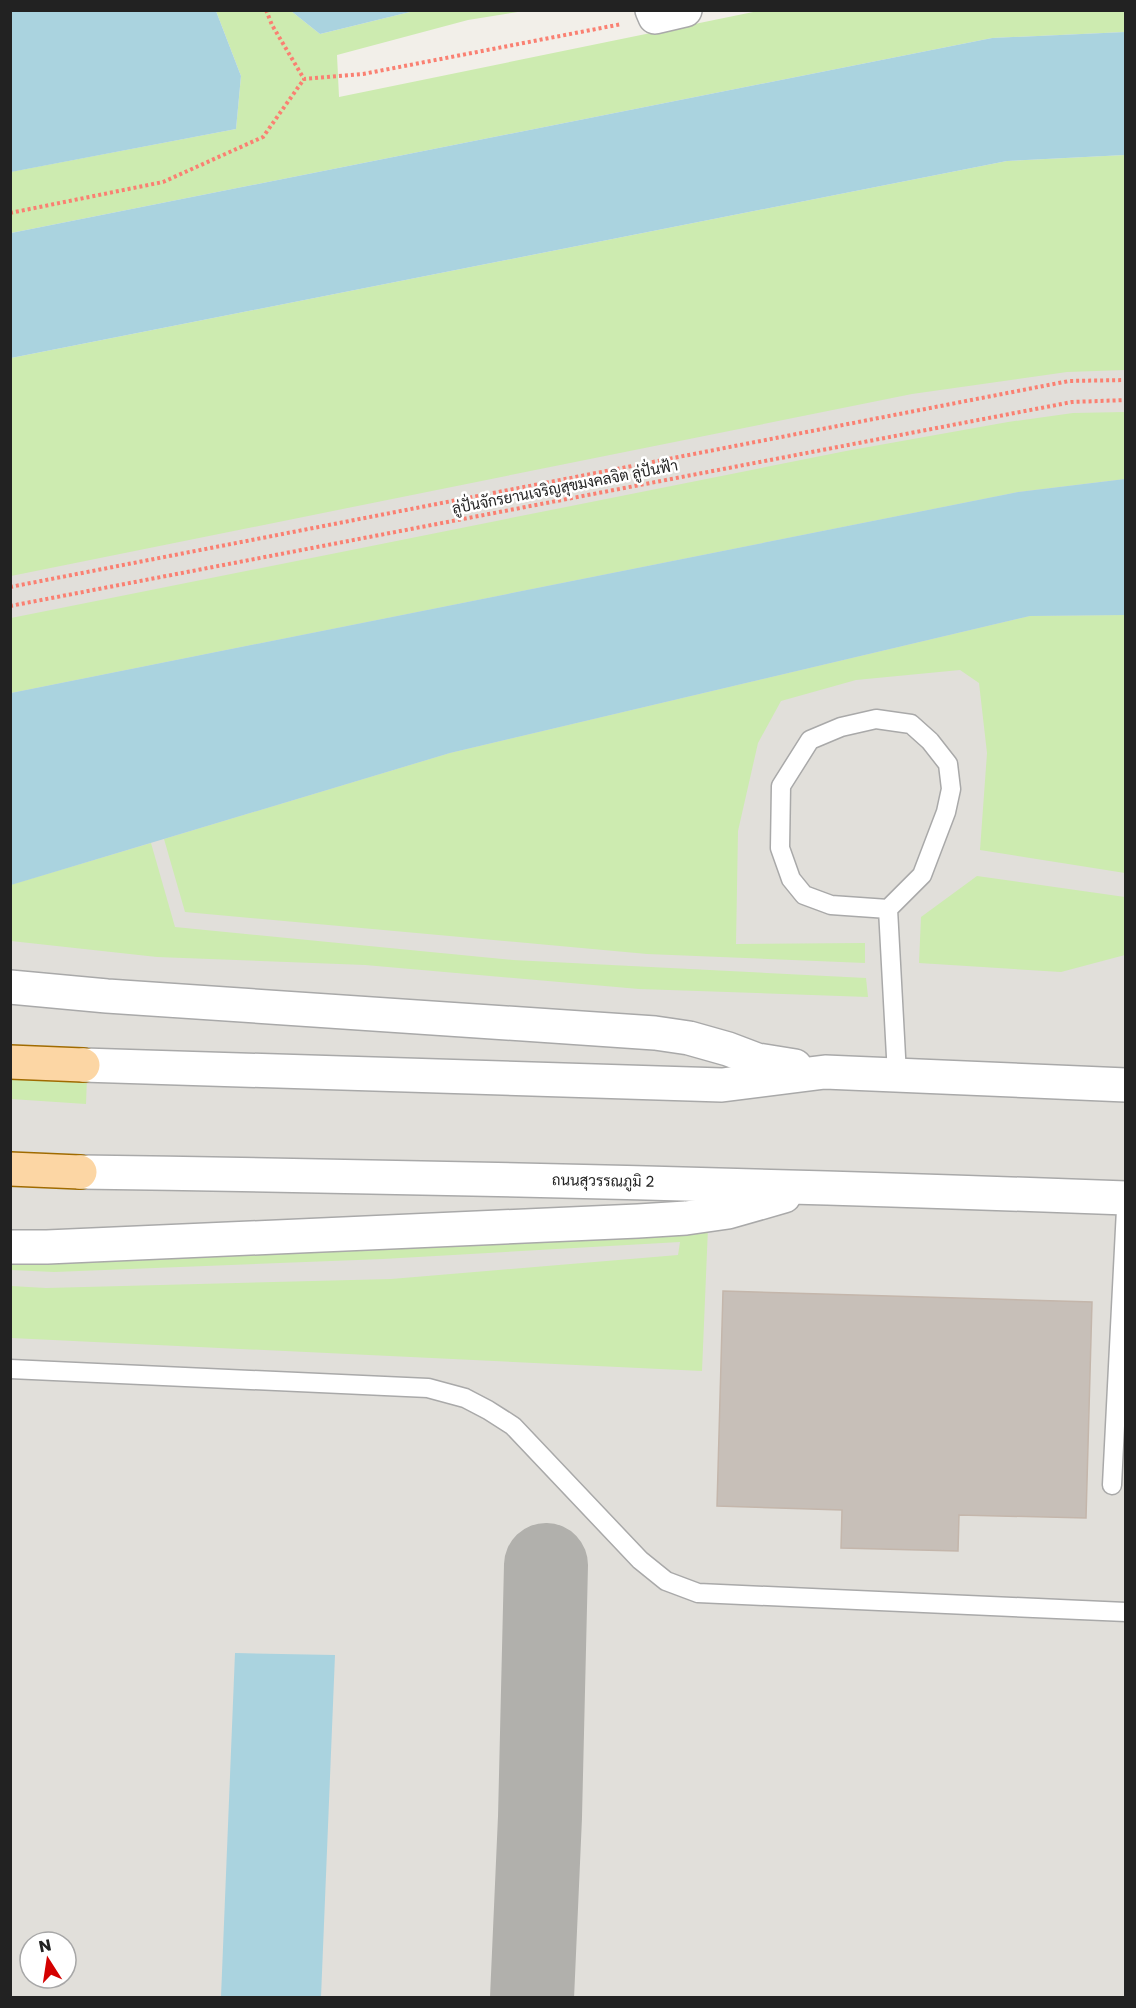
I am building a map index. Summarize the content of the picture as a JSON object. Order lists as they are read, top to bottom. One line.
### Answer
{"streets":{"street":["ถนนสุวรรณภูมิ 2"],"path":["ลู่ปั่นจักรยานเจริญสุขมงคลจิต ลู่ปั่นฟ้า"]},"north":"top"}
